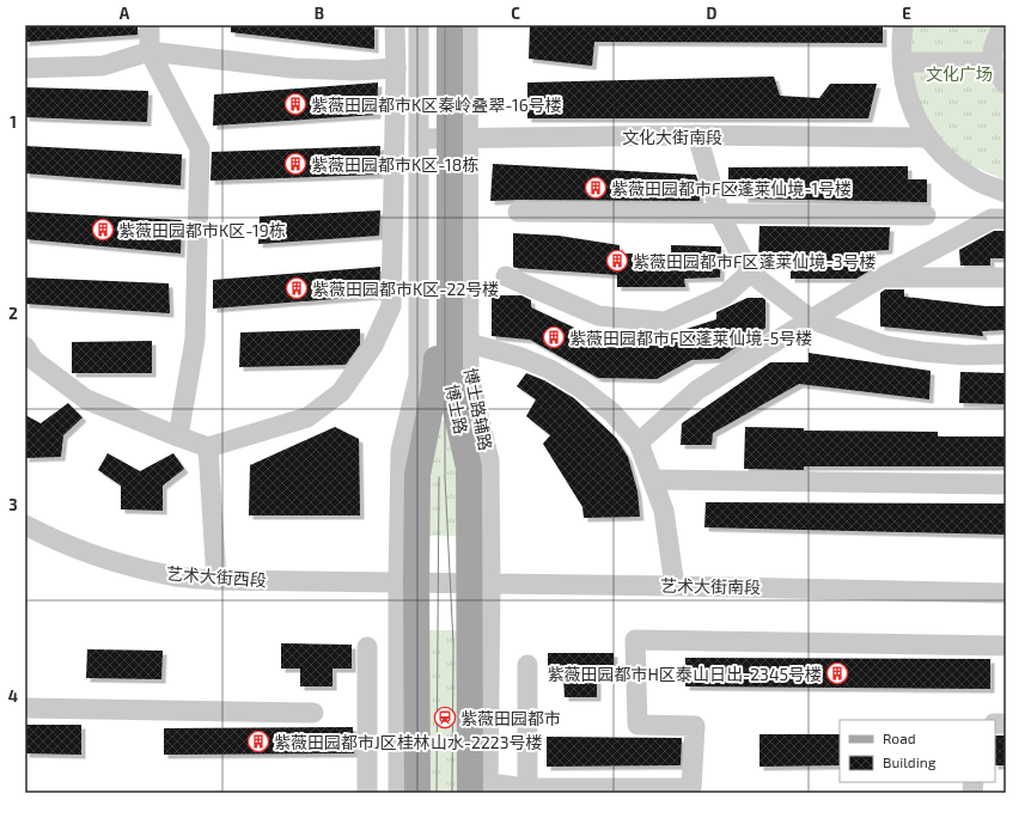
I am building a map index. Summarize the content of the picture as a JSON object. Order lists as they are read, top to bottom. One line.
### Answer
{"streets":{"main road":["博士路"],"street":["文化大街南段","博士路辅路","艺术大街西段","艺术大街南段"]},"crossings":[["文化大街南段","博士路"],["文化大街南段","博士路辅路"],["博士路","博士路辅路"],["博士路","艺术大街西段"],["博士路","艺术大街南段"],["博士路辅路","艺术大街南段"],["艺术大街西段","艺术大街南段"]],"parks":["文化广场"],"places":{"building":["紫薇田园都市K区秦岭叠翠-16号楼","紫薇田园都市K区-18栋","紫薇田园都市F区蓬莱仙境-1号楼","紫薇田园都市K区-19栋","紫薇田园都市F区蓬莱仙境-3号楼","紫薇田园都市K区-22号楼","紫薇田园都市F区蓬莱仙境-5号楼","紫薇田园都市H区泰山日出-2345号楼","紫薇田园都市J区桂林山水-2223号楼"],"station":["紫薇田园都市"]},"legend":["Road","Building"],"grid":{"columns":["A","B","C","D","E"],"rows":["1","2","3","4"]}}
